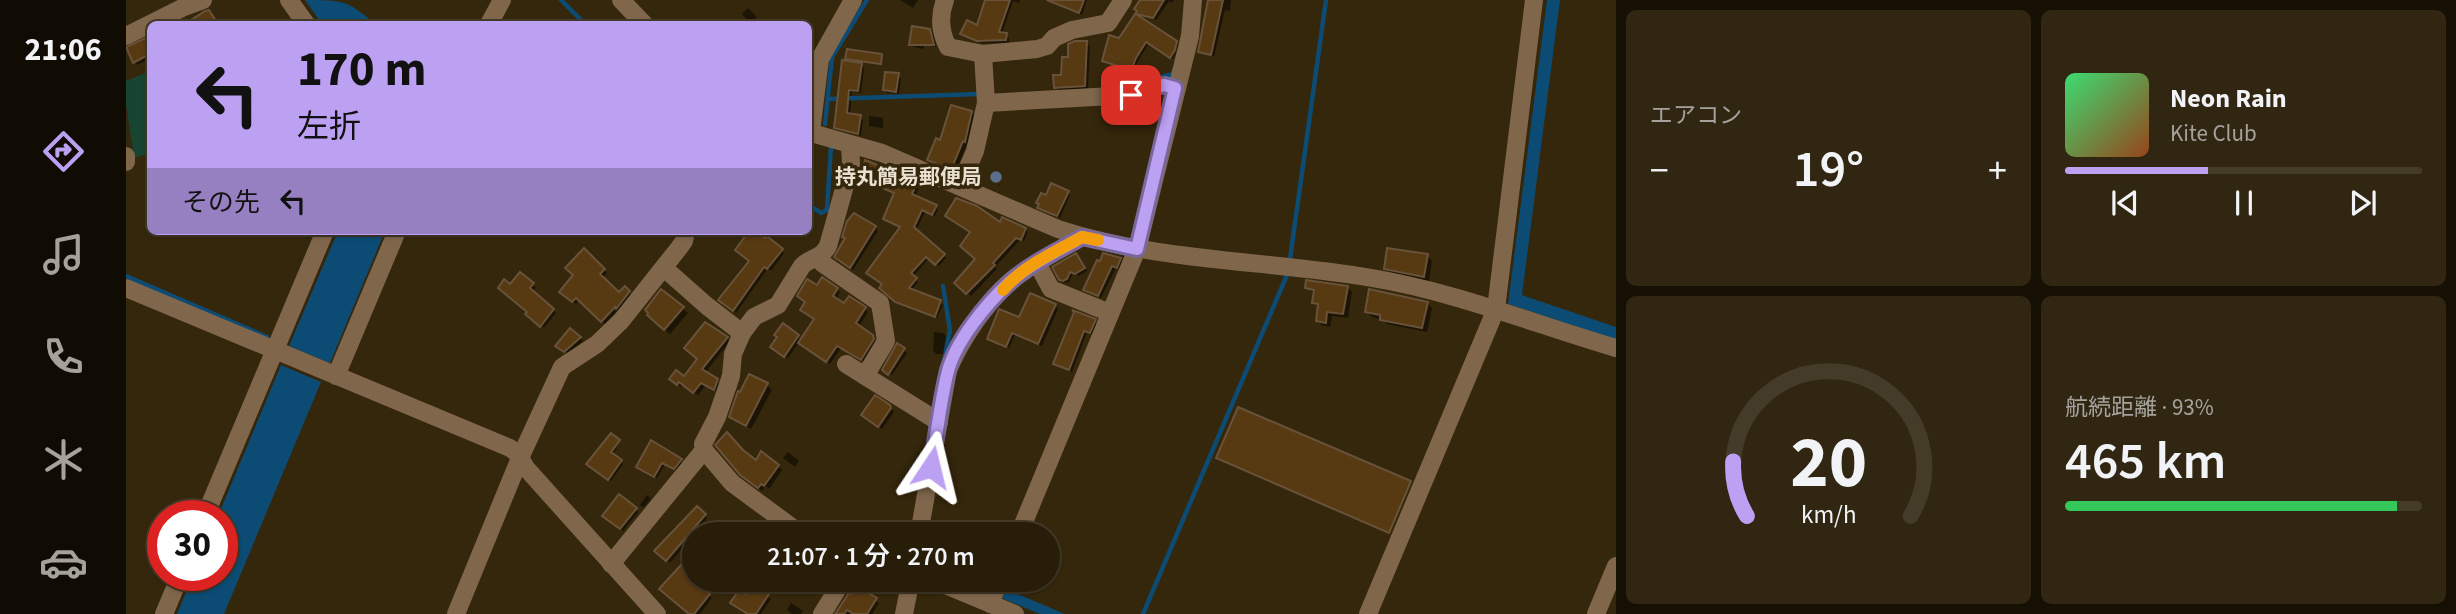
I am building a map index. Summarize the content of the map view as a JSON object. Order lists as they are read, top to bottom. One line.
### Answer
{"places":["持丸簡易郵便局"],"page":{"tabs":"21:06","tile":["エアコン",["航続距離 · 93%","465 km"]],"turn":["170 m","左折"],"song":["Neon Rain","Kite Club"],"heat":["−","19°","+"],"then":"その先","limit":"30","trip":"21:07 · 1 分 · 270 m","gauge":["20","km/h"]}}
